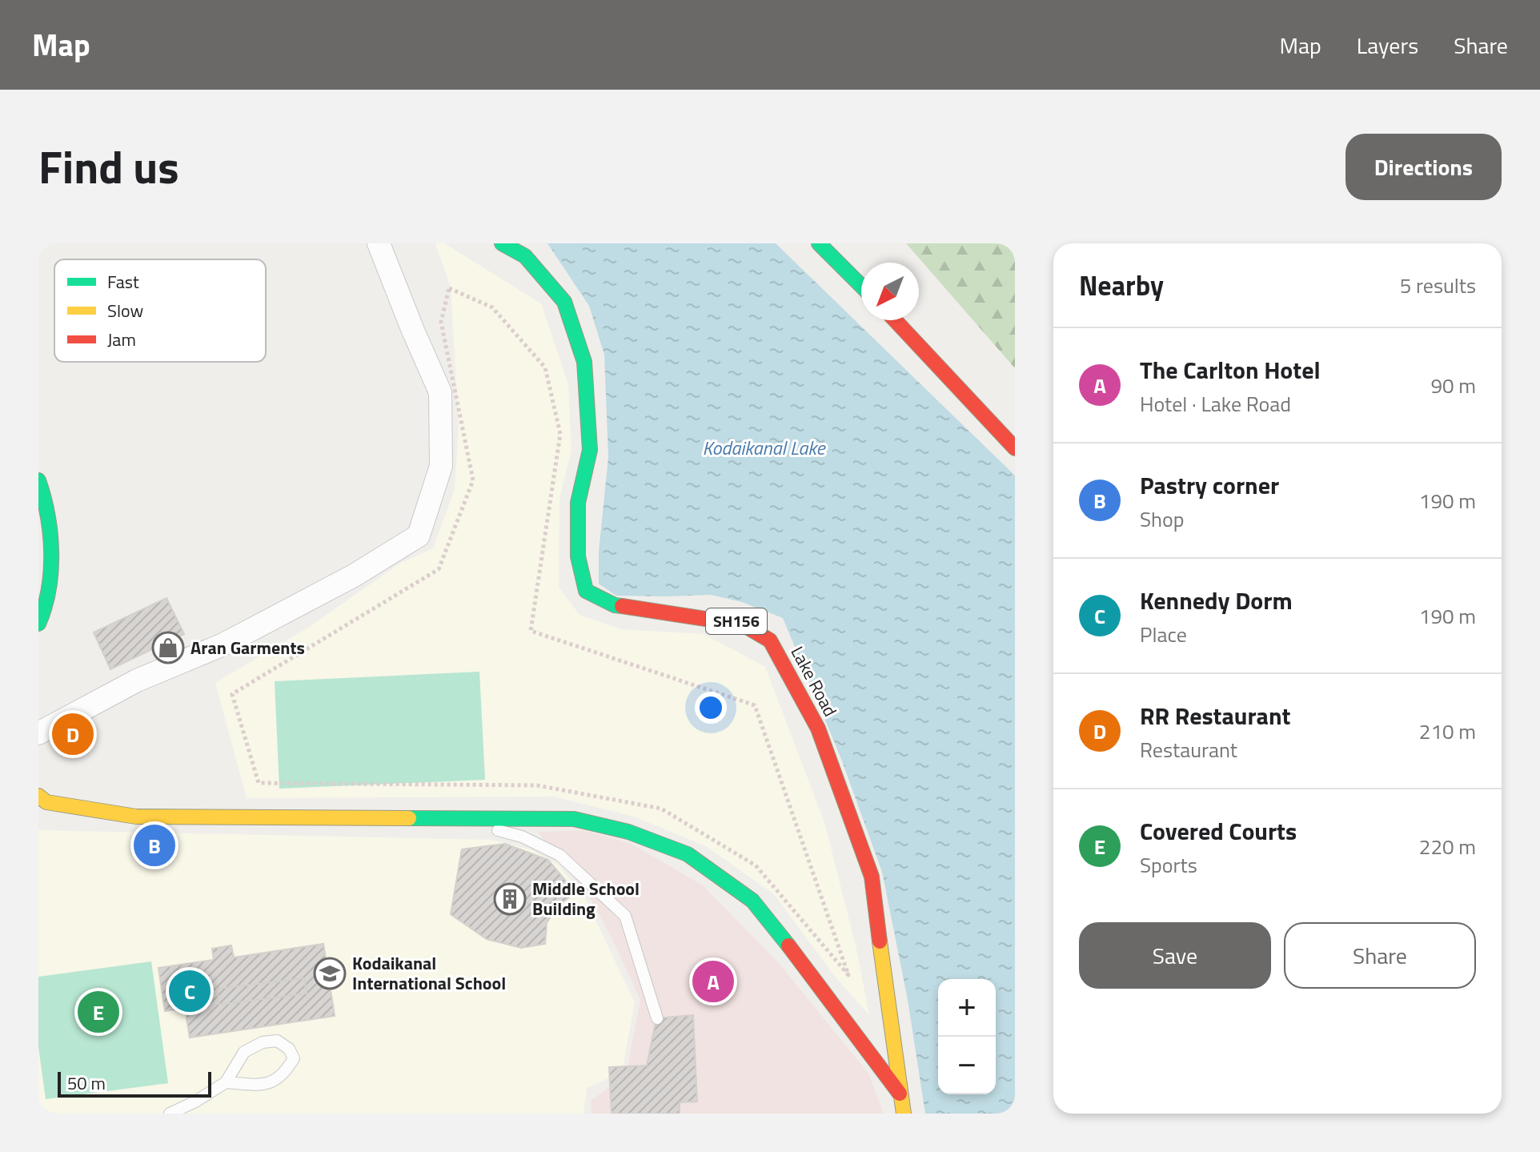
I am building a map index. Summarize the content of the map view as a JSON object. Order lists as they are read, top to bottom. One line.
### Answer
{"streets":{"main road":["SH156","Lake Road"]},"water":["Kodaikanal Lake"],"places":{"shop":["Aran Garments"],"building":["Middle School Building"],"school or university":["Kodaikanal International School"]},"legend":["Fast","Slow","Jam"],"scale_bar":"50 m","north":"bottom left","page":{"header":"Map","nav":["Map","Layers","Share"],"title":"Find us","buttons":["Directions",["Save","Share"]],"heading":["Nearby","5 results"],"list":[{"mark":"A","name":"The Carlton Hotel","note":"Hotel · Lake Road","value":"90 m"},{"mark":"B","name":"Pastry corner","note":"Shop","value":"190 m"},{"mark":"C","name":"Kennedy Dorm","note":"Place","value":"190 m"},{"mark":"D","name":"RR Restaurant","note":"Restaurant","value":"210 m"},{"mark":"E","name":"Covered Courts","note":"Sports","value":"220 m"}],"pins":["D","B","A","C","E"],"map_buttons":["+","−"],"scale":"50 m"}}
